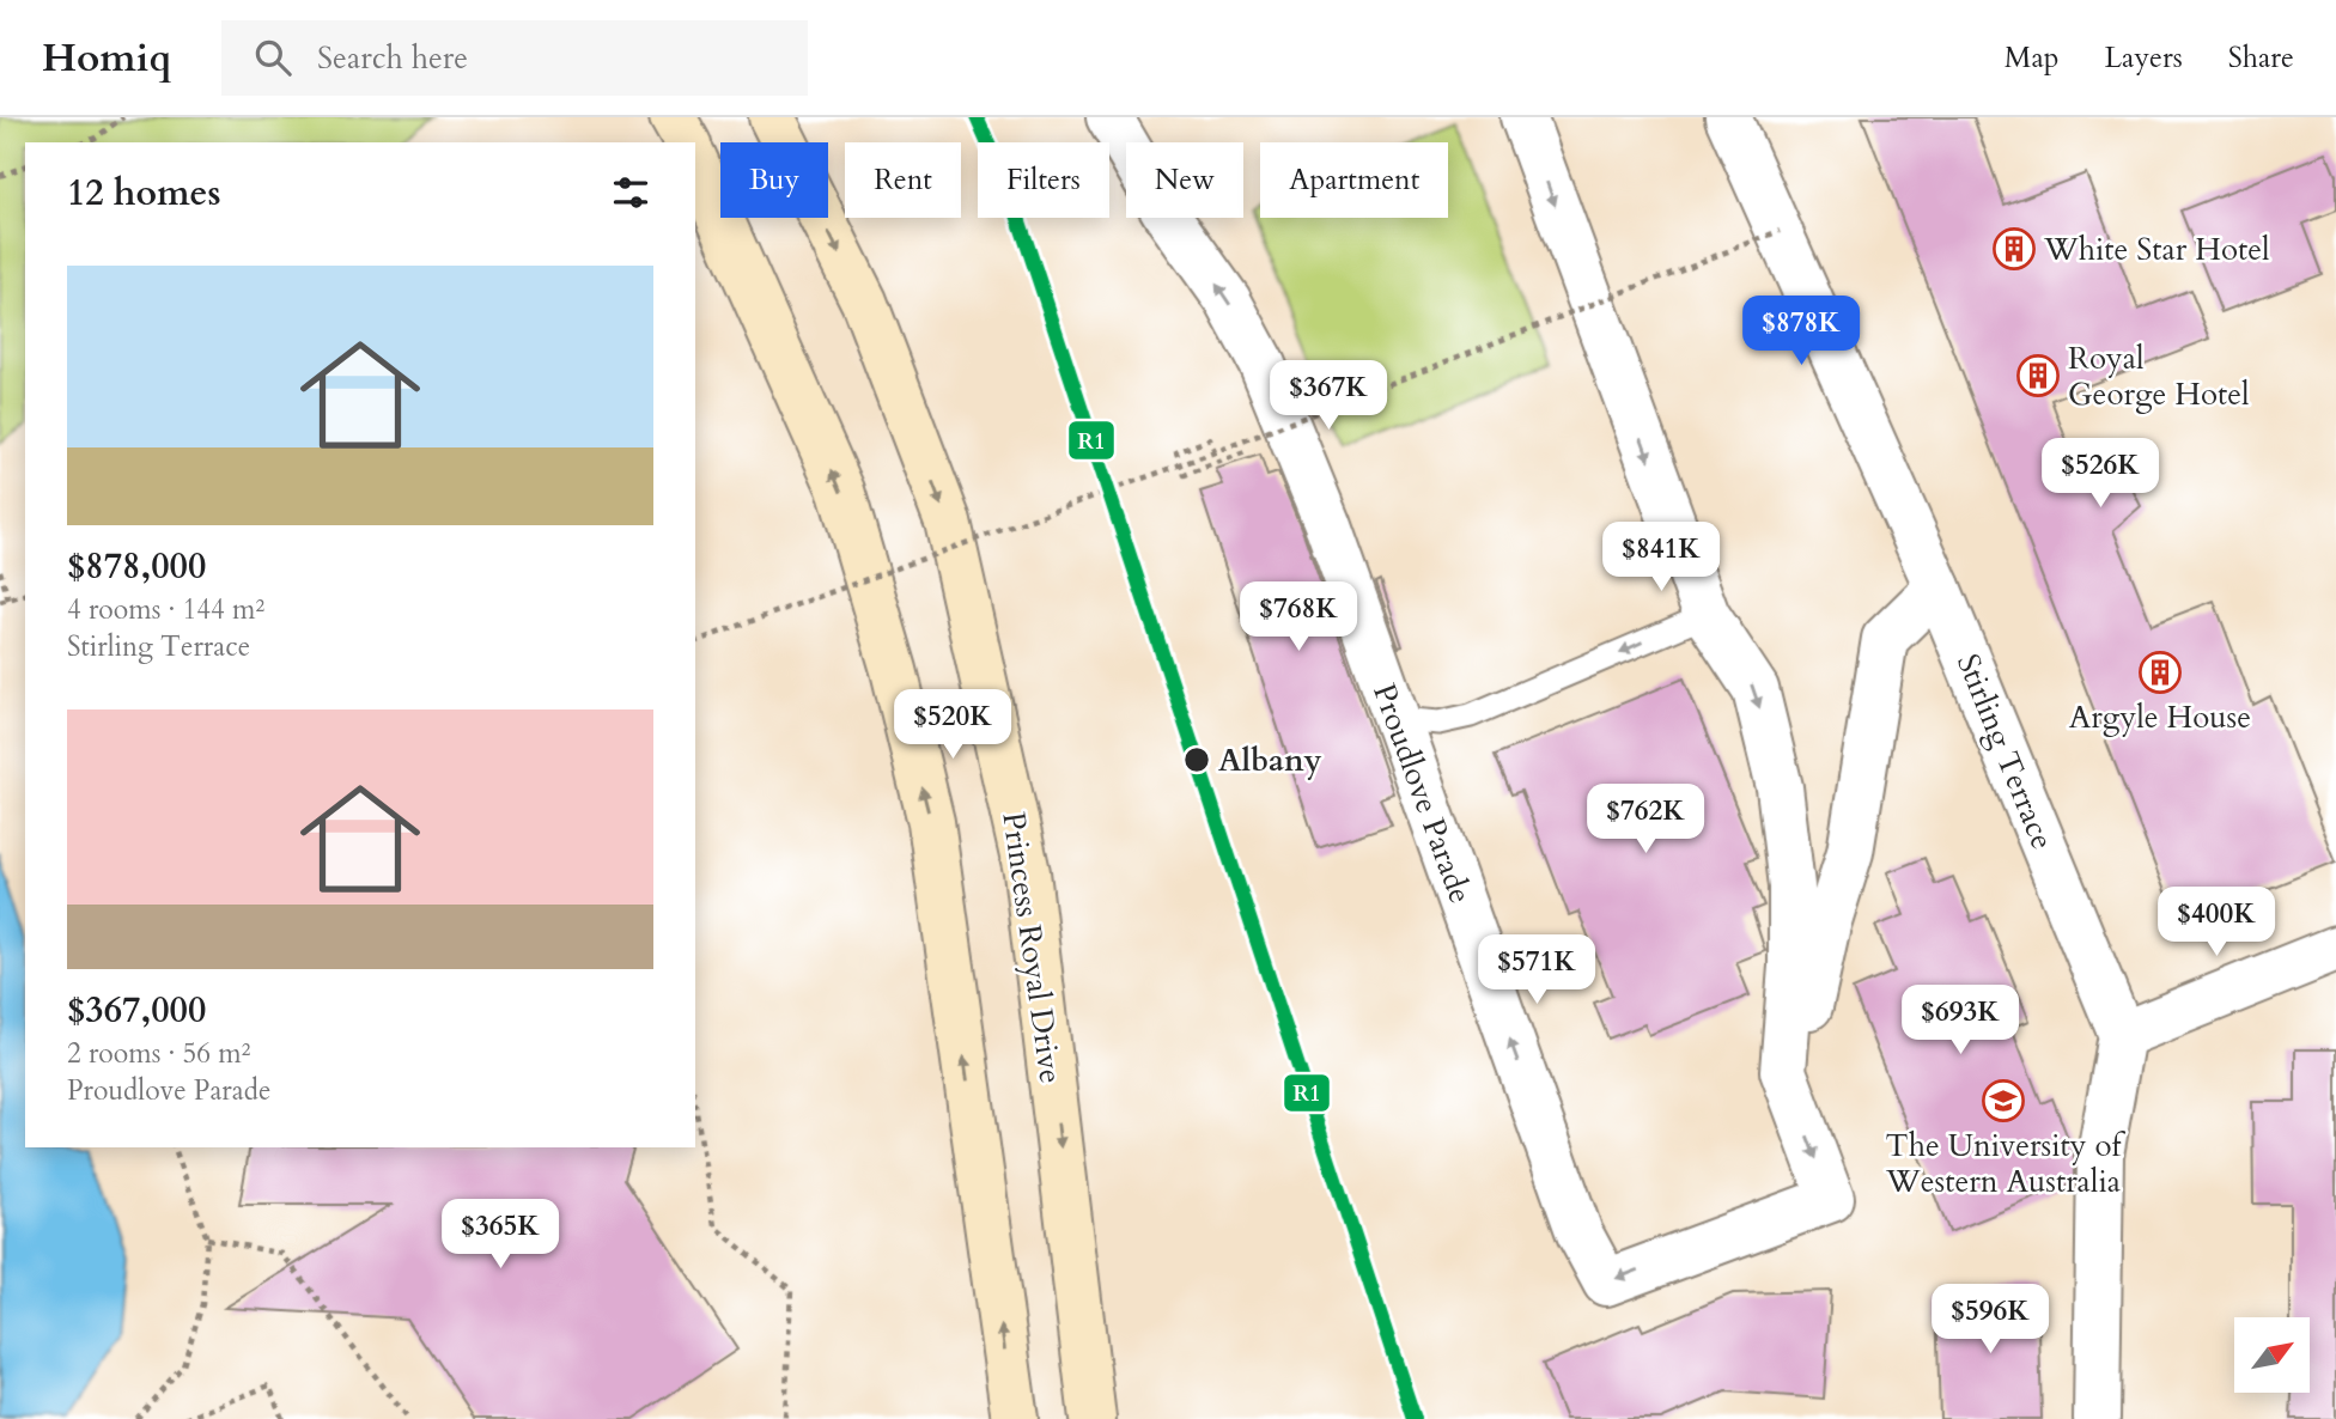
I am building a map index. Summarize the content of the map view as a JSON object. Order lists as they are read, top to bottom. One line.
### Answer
{"streets":{"main road":["Princess Royal Drive"],"street":["Stirling Terrace","Proudlove Parade"]},"places":{"building":["White Star Hotel","Royal George Hotel","Argyle House"],"other":["Albany"],"school or university":["The University of Western Australia"]},"lines":["transit line R1"],"north":"top right","page":{"header":"Homiq","search":"Search here","nav":["Map","Layers","Share"],"chip":["Buy","Rent","Filters","New","Apartment"],"heading":"12 homes","list":[{"name":"$878,000","note":"4 rooms · 144 m² · Stirling Terrace"},{"name":"$367,000","note":"2 rooms · 56 m² · Proudlove Parade"}],"price":["$878K","$367K","$526K","$841K","$768K","$520K","$762K","$400K","$571K","$693K","$365K","$596K"]}}
